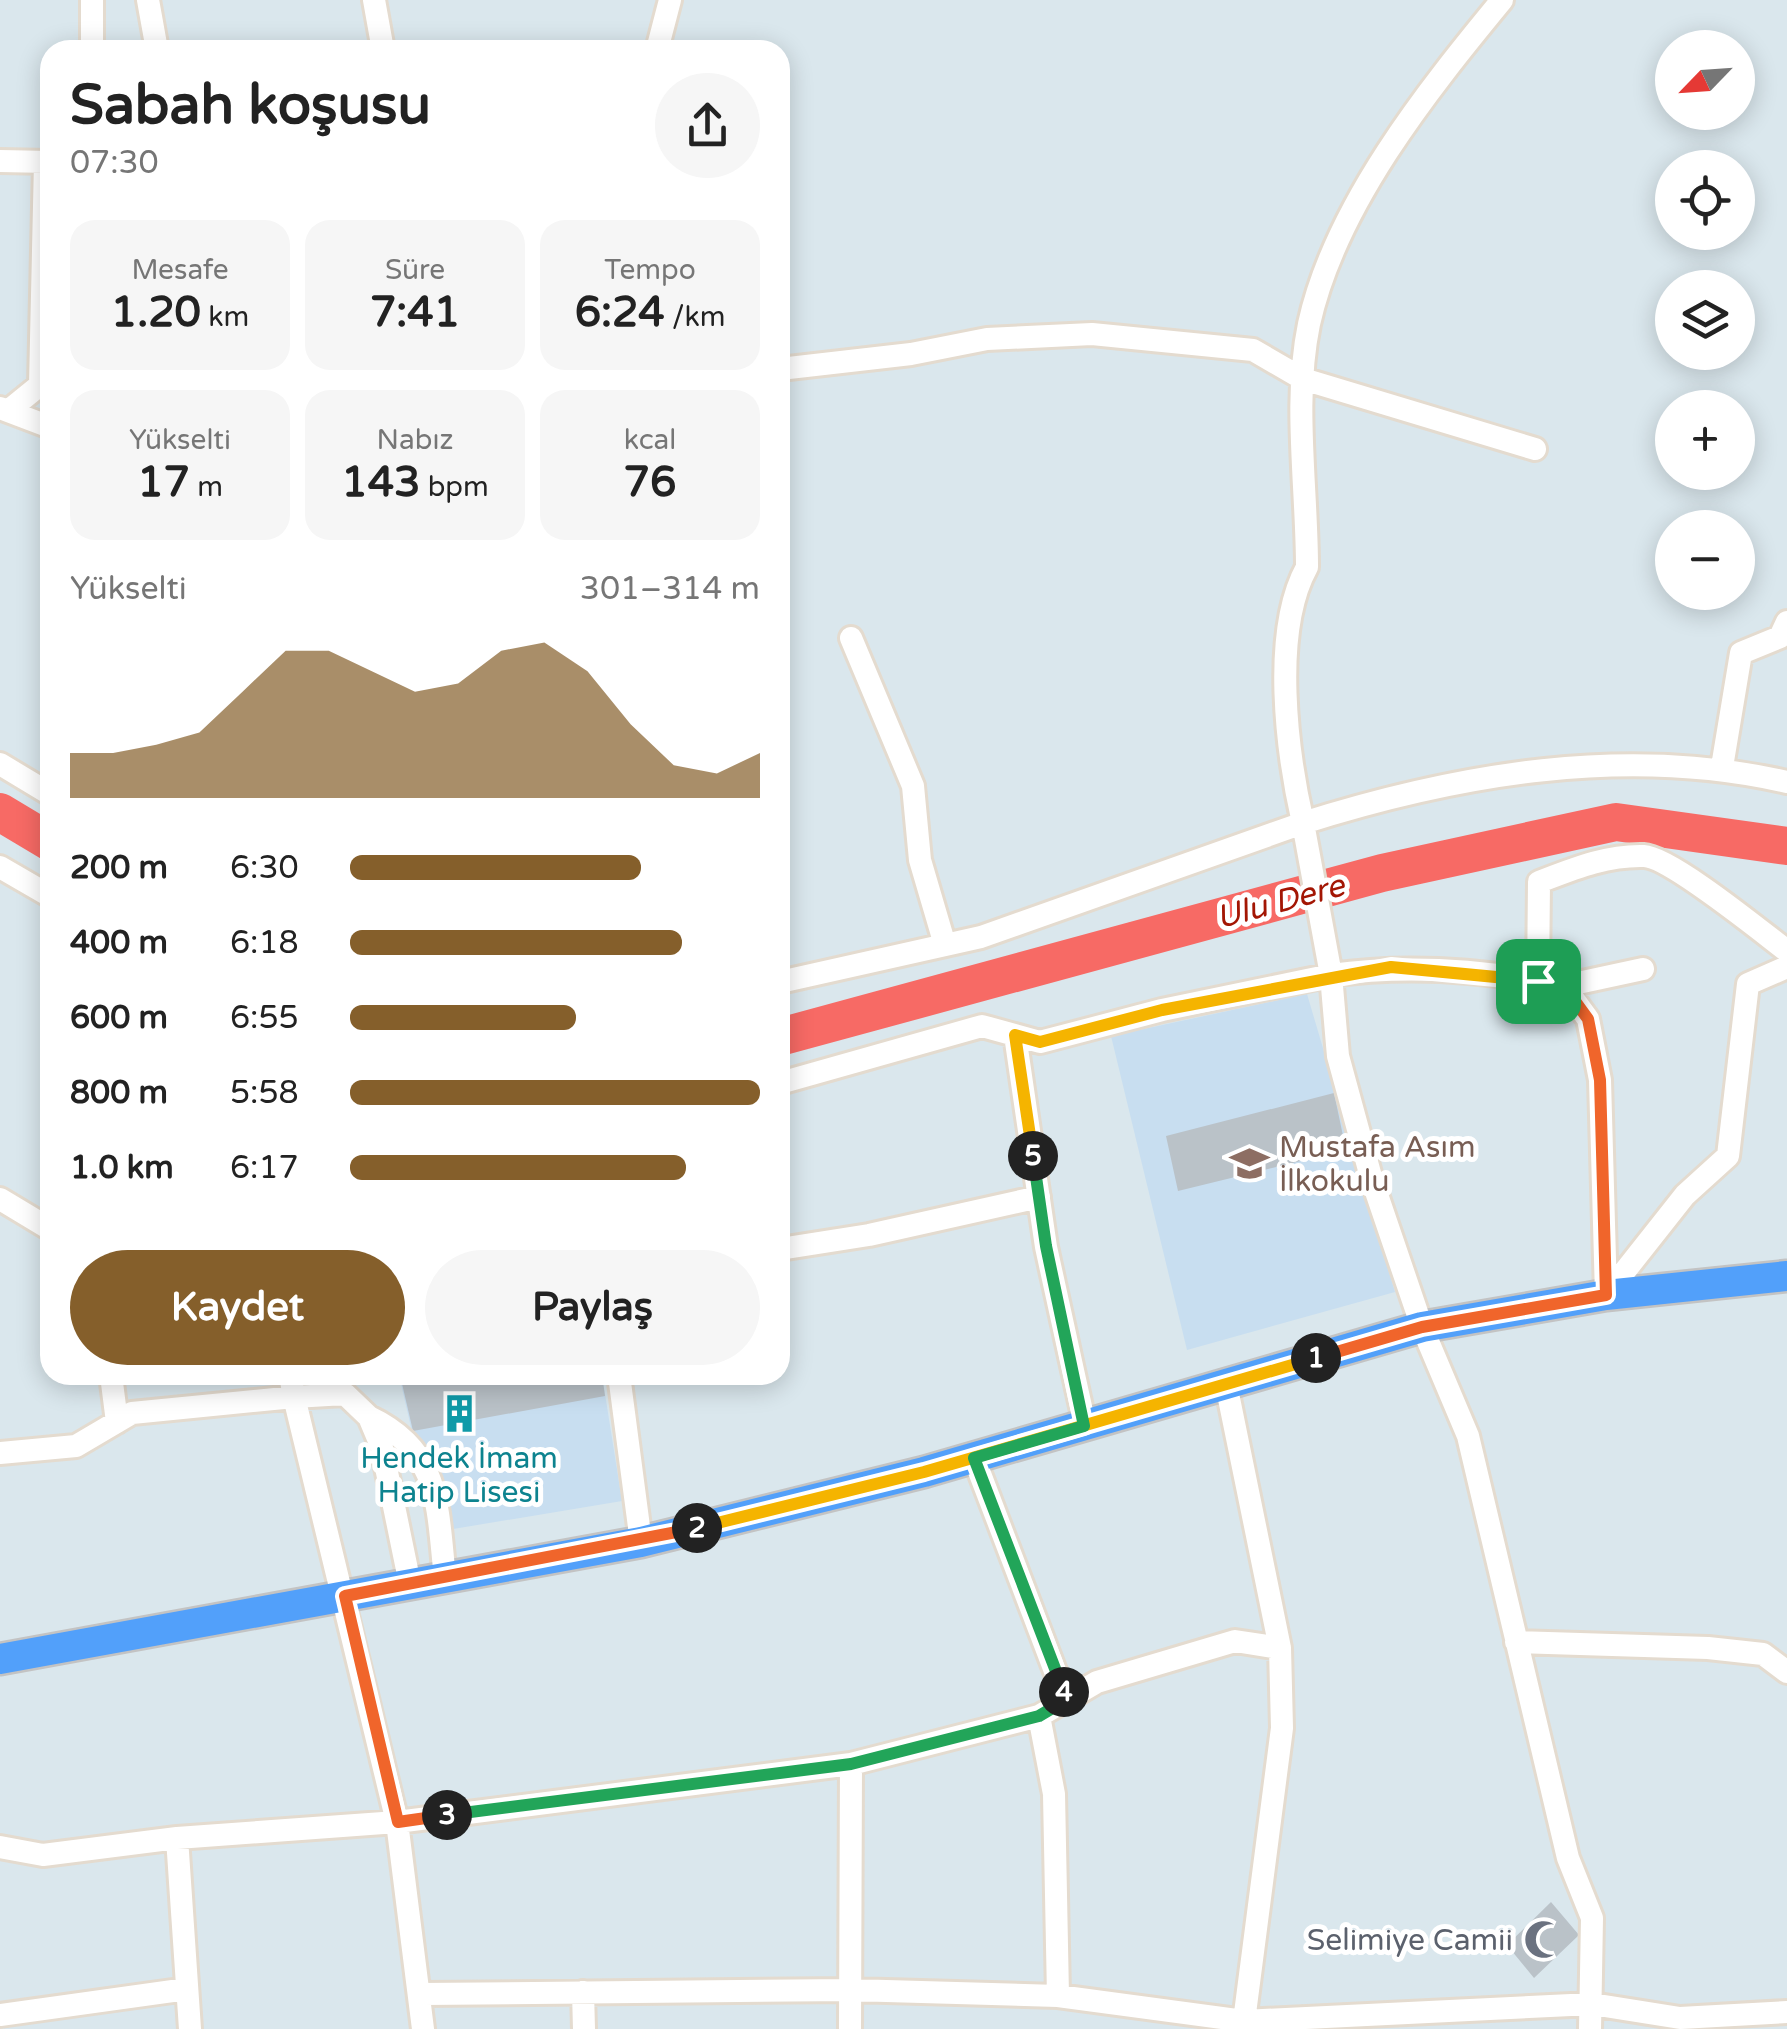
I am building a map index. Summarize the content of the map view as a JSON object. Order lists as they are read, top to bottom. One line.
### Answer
{"water":["Ulu Dere"],"places":{"school or university":["Mustafa Asım İlkokulu"],"building":["Hendek İmam Hatip Lisesi"],"mosque":["Selimiye Camii"]},"north":"bottom left","page":{"map_buttons":["+","−"],"heading":["Sabah koşusu","07:30"],"stats":[["Mesafe","1.20 km"],["Süre","7:41"],["Tempo","6:24 /km"],["Yükselti","17 m"],["Nabız","143 bpm"],["kcal","76"]],"chart":["Yükselti","301–314 m"],"list":[{"name":"200 m","note":"6:30"},{"name":"400 m","note":"6:18"},{"name":"600 m","note":"6:55"},{"name":"800 m","note":"5:58"},{"name":"1.0 km","note":"6:17"}],"pins":["5","1","2","4","3"],"buttons":["Kaydet","Paylaş"]}}
